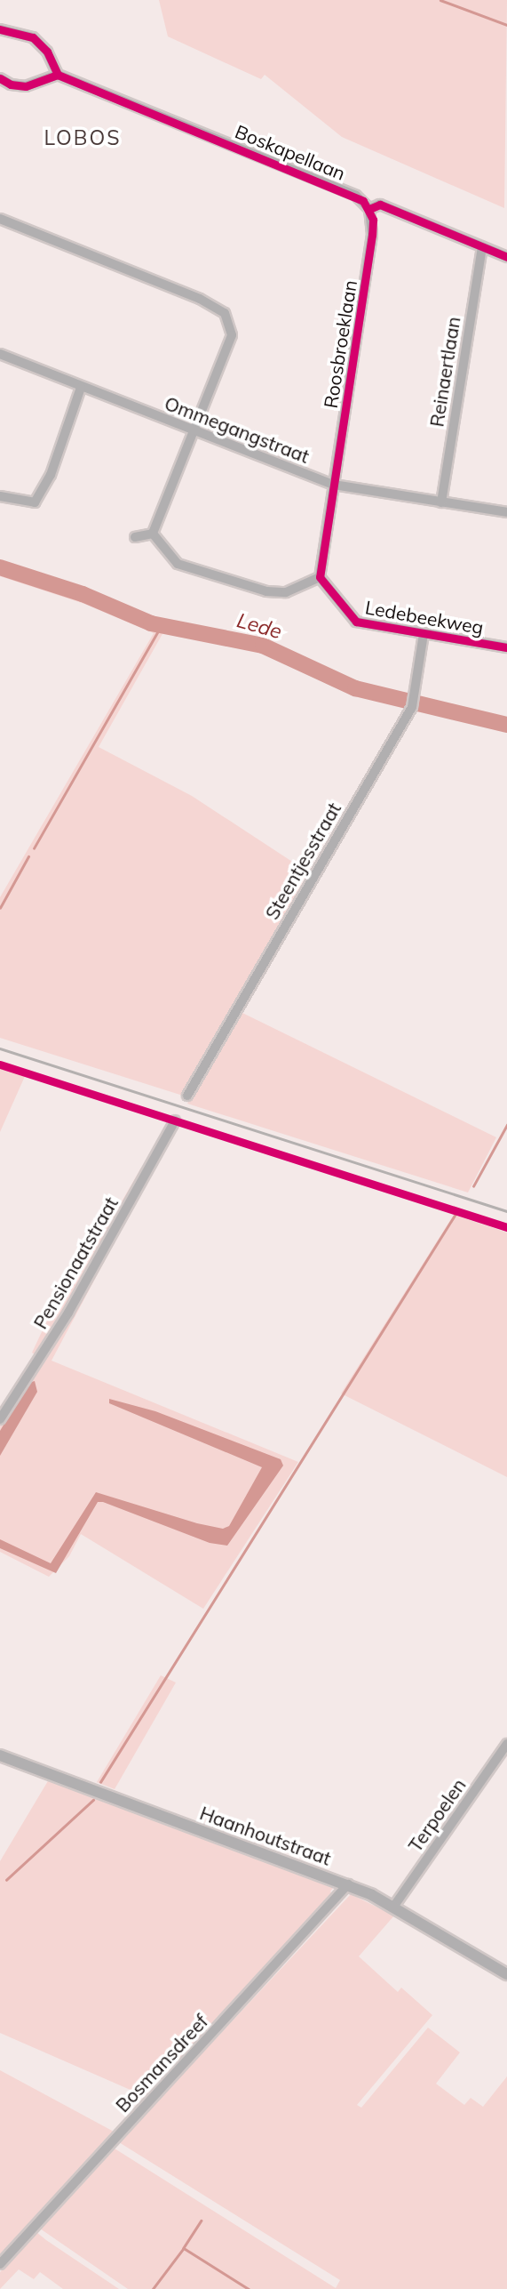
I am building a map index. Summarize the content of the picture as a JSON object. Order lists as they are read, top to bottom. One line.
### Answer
{"streets":{"street":["Boskapellaan","Roosbroeklaan","Reinaertlaan","Ommegangstraat","Ledebeekweg","Steentjesstraat","Pensionaatstraat","Terpoelen","Haanhoutstraat","Bosmansdreef"]},"crossings":[["Boskapellaan","Roosbroeklaan"],["Boskapellaan","Reinaertlaan"],["Roosbroeklaan","Ommegangstraat"],["Roosbroeklaan","Ledebeekweg"],["Reinaertlaan","Ommegangstraat"],["Ledebeekweg","Steentjesstraat"],["Terpoelen","Haanhoutstraat"],["Haanhoutstraat","Bosmansdreef"]],"districts":["LOBOS"],"water":["Lede"]}
